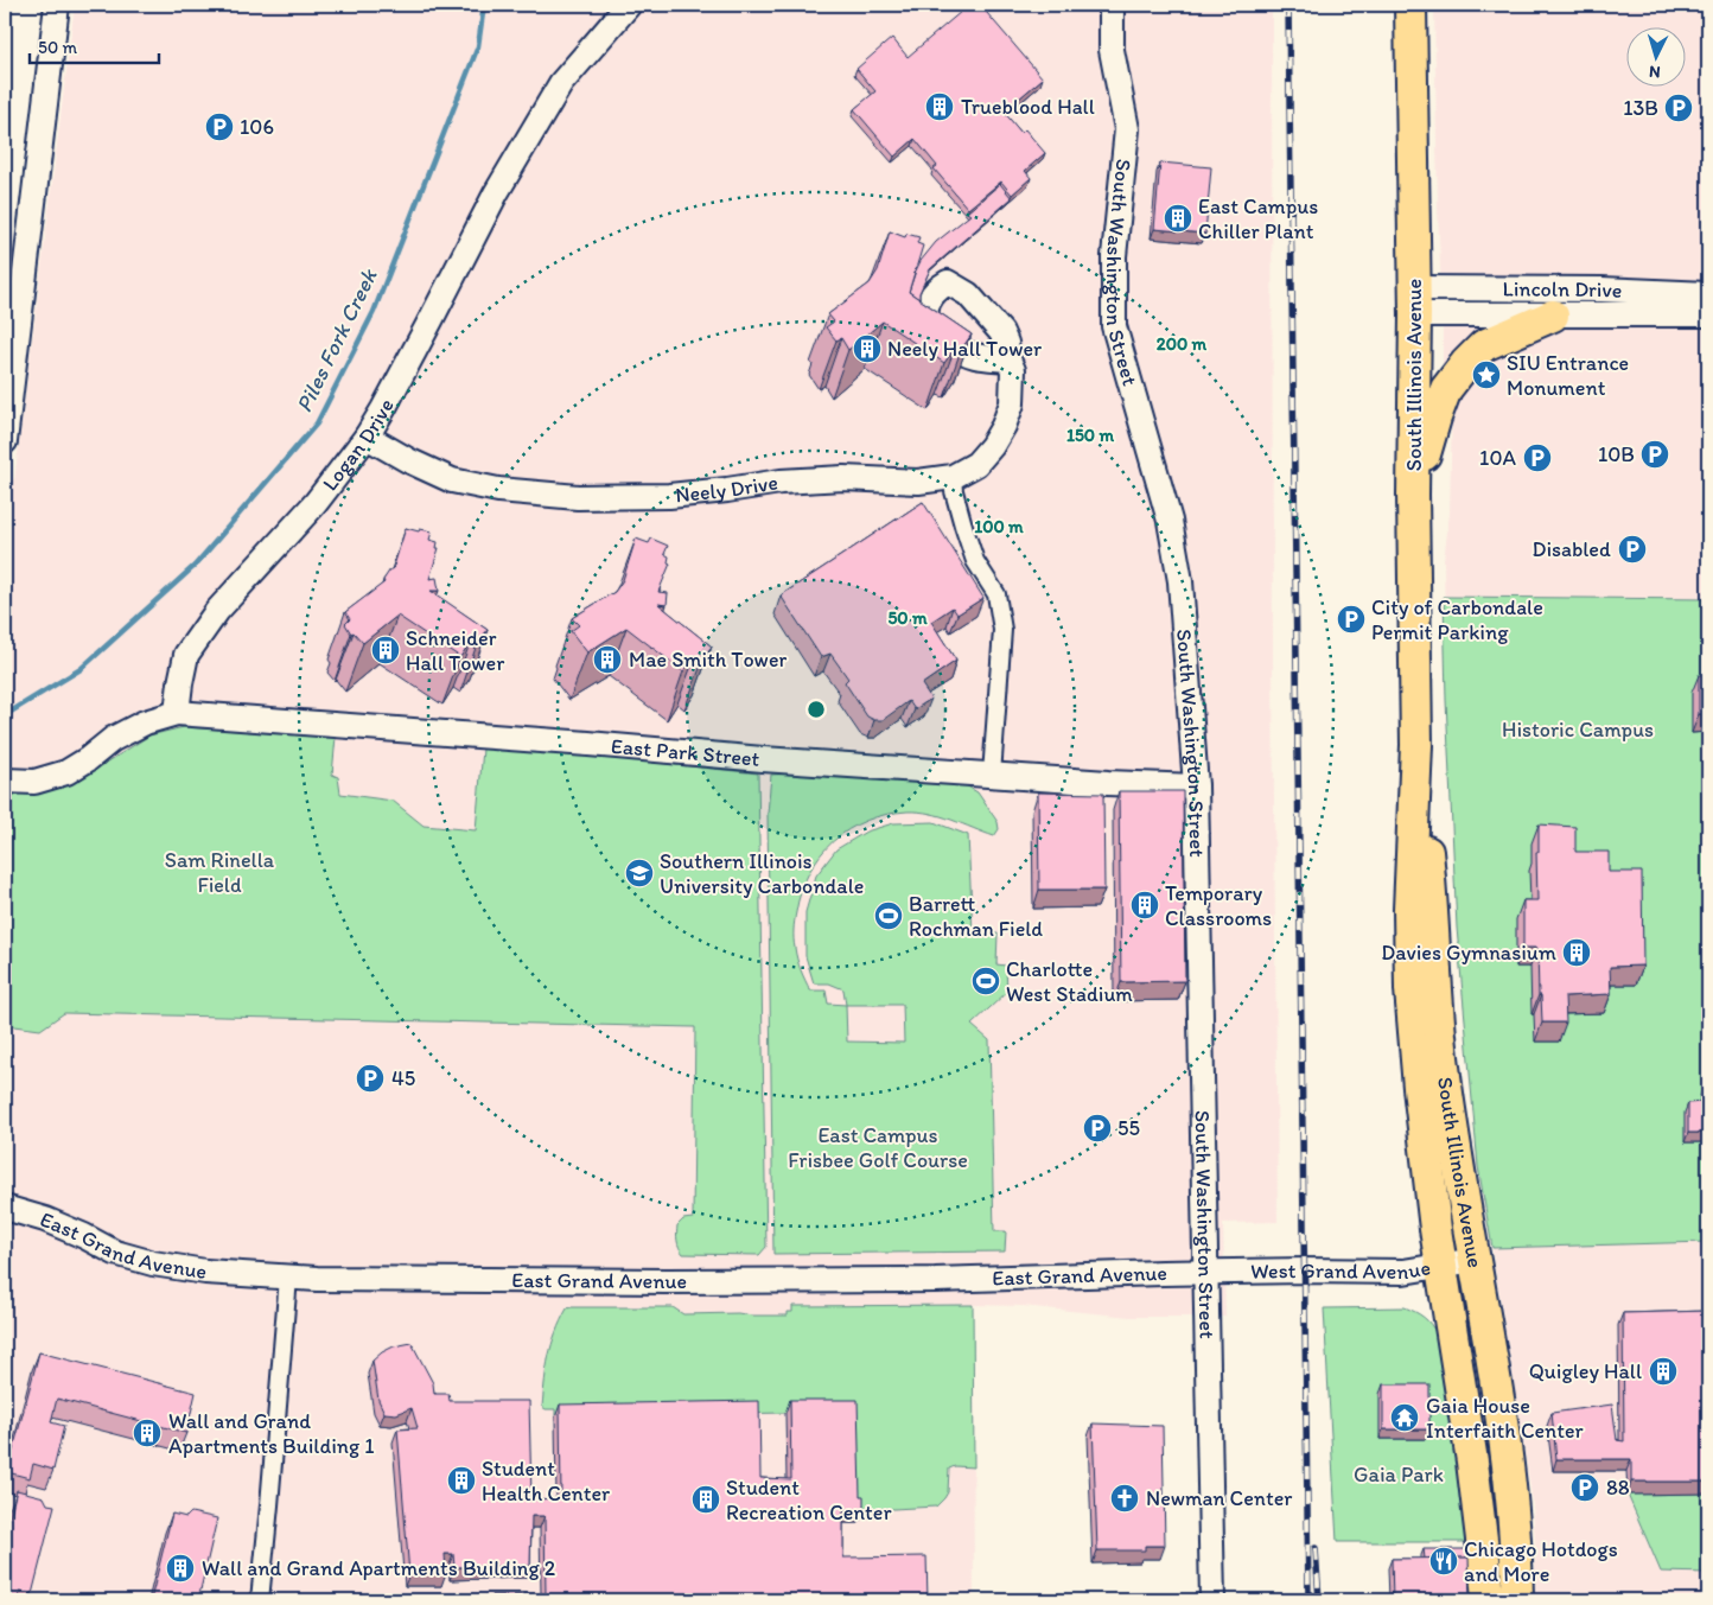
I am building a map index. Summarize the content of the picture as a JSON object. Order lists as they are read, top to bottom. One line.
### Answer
{"streets":{"highway":["South Illinois Avenue"],"street":["South Washington Street","Lincoln Drive","Logan Drive","Neely Drive","East Park Street","East Grand Avenue","West Grand Avenue"]},"crossings":[["South Washington Street","East Park Street"],["South Washington Street","East Grand Avenue"],["South Washington Street","West Grand Avenue"],["Lincoln Drive","South Illinois Avenue"],["South Illinois Avenue","West Grand Avenue"],["Logan Drive","Neely Drive"],["Logan Drive","East Park Street"],["East Grand Avenue","West Grand Avenue"]],"water":["Piles Fork Creek"],"parks":["Historic Campus","Sam Rinella Field","East Campus Frisbee Golf Course","Gaia Park"],"places":{"building":["Trueblood Hall","East Campus Chiller Plant","Neely Hall Tower","Schneider Hall Tower","Mae Smith Tower","Temporary Classrooms","Davies Gymnasium","Quigley Hall","Wall and Grand Apartments Building 1","Student Health Center","Student Recreation Center","Wall and Grand Apartments Building 2"],"parking":["13B","106","10B","10A","Disabled","City of Carbondale Permit Parking","45","55","88"],"place":["SIU Entrance Monument"],"school or university":["Southern Illinois University Carbondale"],"sports":["Barrett Rochman Field","Charlotte West Stadium"],"temple":["Gaia House Interfaith Center"],"church":["Newman Center"],"restaurant":["Chicago Hotdogs and More"]},"scale_bar":"50 m","north":"bottom","rings":["200 m","150 m","100 m","50 m"]}
